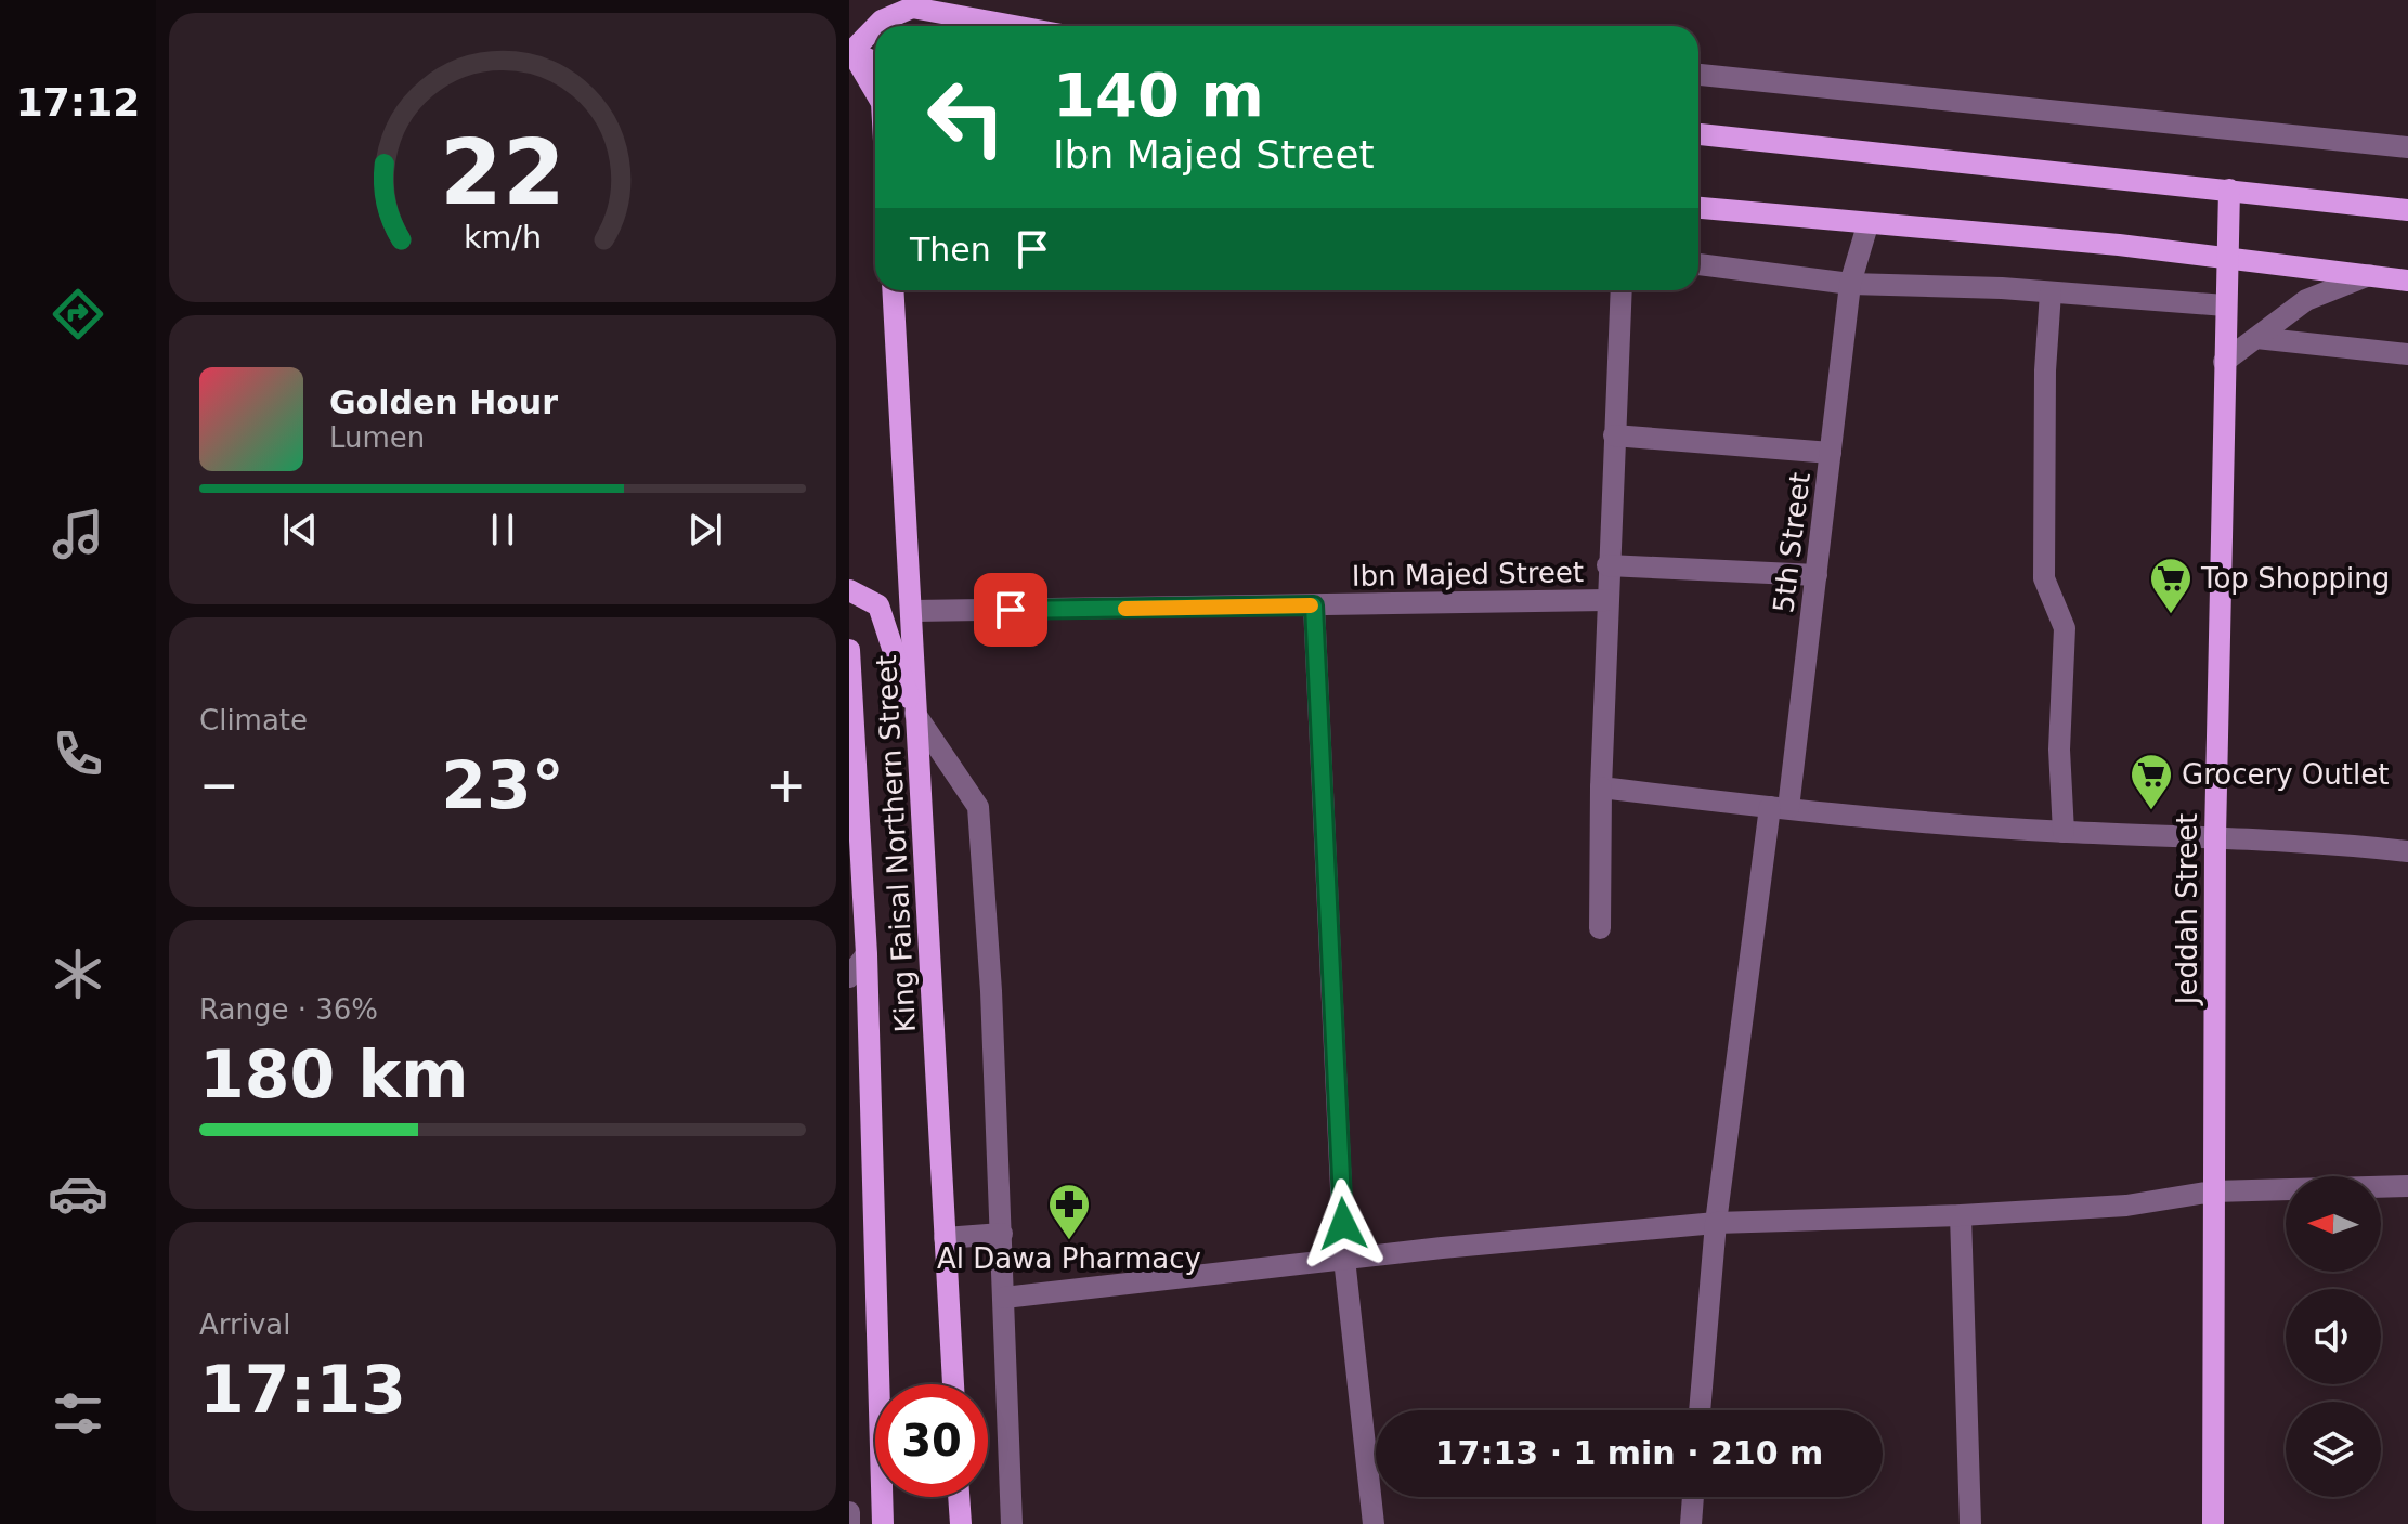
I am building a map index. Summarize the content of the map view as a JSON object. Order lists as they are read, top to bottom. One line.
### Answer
{"streets":{"main road":["King Faisal Northern Street","Jeddah Street"],"street":["5th Street","Ibn Majed Street"]},"crossings":[["Ibn Majed Street","King Faisal Northern Street"]],"places":{"supermarket":["Top Shopping","Grocery Outlet"],"pharmacy":["Al Dawa Pharmacy"]},"north":"left","page":{"tabs":"17:12","turn":["140 m","Ibn Majed Street"],"then":"Then","song":["Golden Hour","Lumen"],"tile":["Climate",["Range · 36%","180 km"],["Arrival","17:13"]],"heat":["−","23°","+"],"limit":"30","trip":"17:13 · 1 min · 210 m","gauge":["22","km/h"]}}
